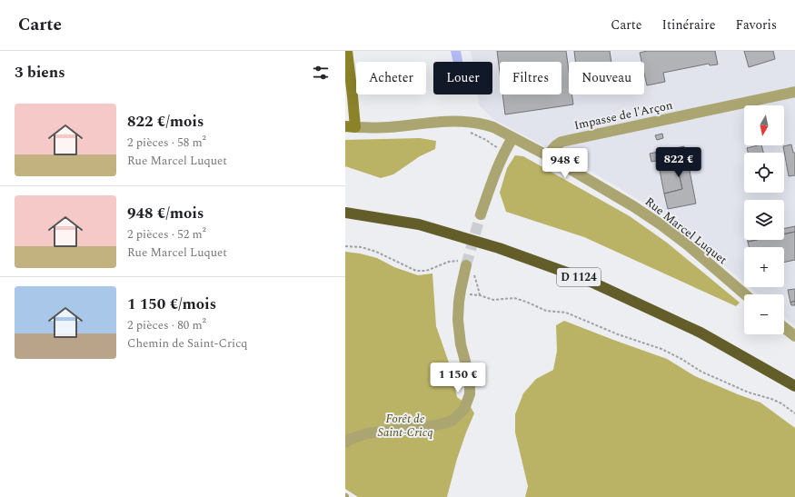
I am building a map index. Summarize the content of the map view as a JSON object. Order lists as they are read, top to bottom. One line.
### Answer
{"streets":{"highway":["D 1124"],"street":["Impasse de l'Arçon","Rue Marcel Luquet"]},"crossings":[["Impasse de l'Arçon","Rue Marcel Luquet"]],"parks":["Forêt de Saint-Cricq"],"north":"bottom","page":{"header":"Carte","nav":["Carte","Itinéraire","Favoris"],"heading":"3 biens","chip":["Acheter","Louer","Filtres","Nouveau"],"list":[{"name":"822 €/mois","note":"2 pièces · 58 m² · Rue Marcel Luquet"},{"name":"948 €/mois","note":"2 pièces · 52 m² · Rue Marcel Luquet"},{"name":"1 150 €/mois","note":"2 pièces · 80 m² · Chemin de Saint-Cricq"}],"map_buttons":["+","−"],"price":["822 €","948 €","1 150 €"]}}
